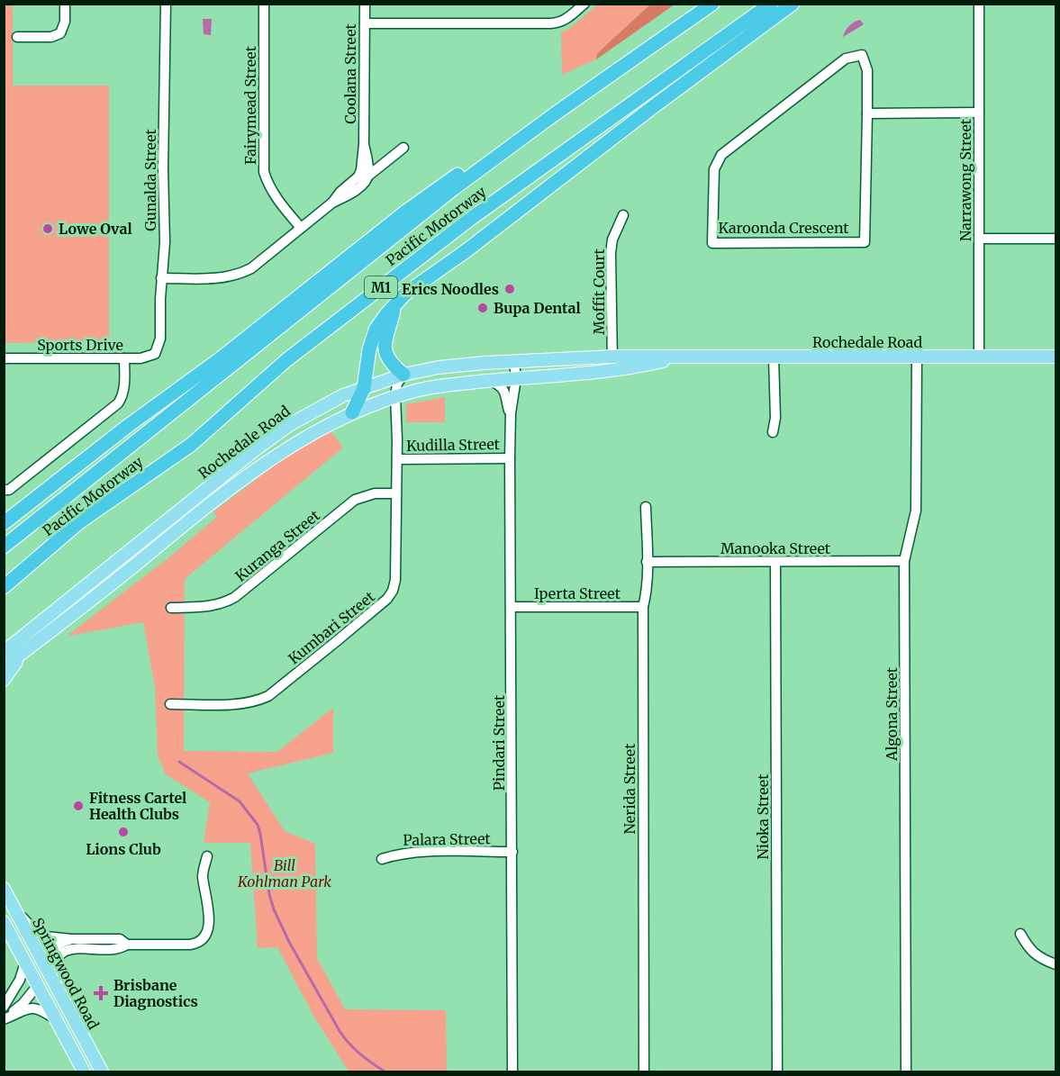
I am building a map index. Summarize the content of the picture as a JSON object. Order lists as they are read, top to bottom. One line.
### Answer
{"streets":{"highway":["Pacific Motorway","M1"],"main road":["Rochedale Road","Springwood Road"],"street":["Coolana Street","Fairymead Street","Gunalda Street","Narrawong Street","Karoonda Crescent","Moffit Court","Sports Drive","Kudilla Street","Kuranga Street","Manooka Street","Iperta Street","Kumbari Street","Algona Street","Pindari Street","Nerida Street","Nioka Street","Palara Street"]},"crossings":[["Gunalda Street","Sports Drive"],["Narrawong Street","Rochedale Road"],["Moffit Court","Rochedale Road"],["Rochedale Road","Kumbari Street"],["Rochedale Road","Algona Street"],["Rochedale Road","Pindari Street"],["Kudilla Street","Kumbari Street"],["Kudilla Street","Pindari Street"],["Kuranga Street","Kumbari Street"],["Manooka Street","Algona Street"],["Manooka Street","Nerida Street"],["Manooka Street","Nioka Street"],["Iperta Street","Pindari Street"],["Iperta Street","Nerida Street"],["Pindari Street","Palara Street"]],"parks":["Bill Kohlman Park"],"places":{"other":["Lowe Oval","Erics Noodles","Bupa Dental","Fitness Cartel Health Clubs","Lions Club"],"health":["Brisbane Diagnostics"]}}
